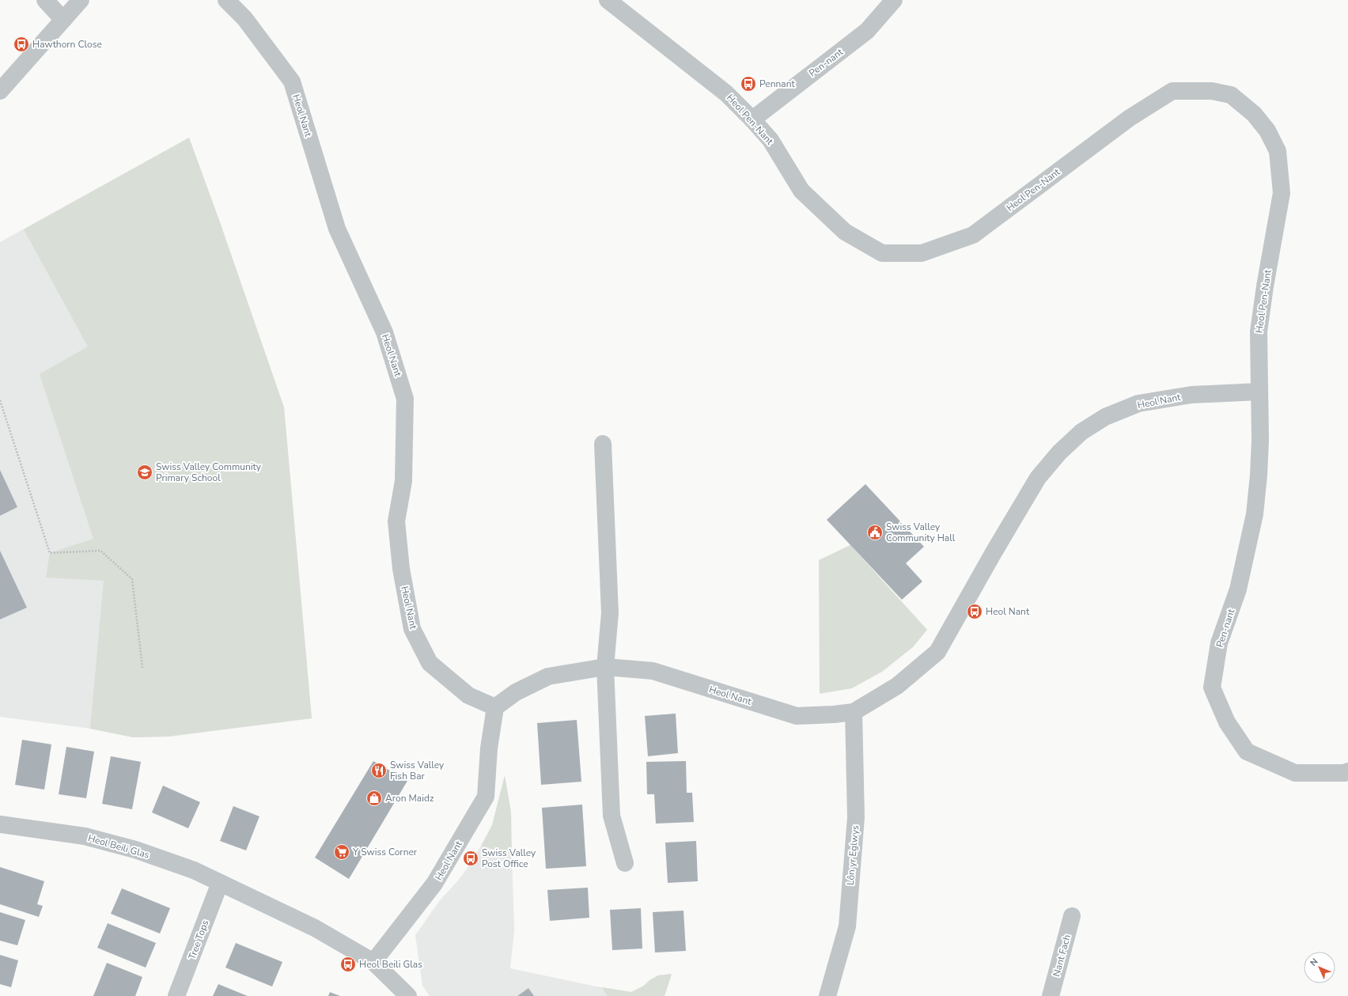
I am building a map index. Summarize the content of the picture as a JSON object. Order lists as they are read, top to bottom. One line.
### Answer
{"streets":{"street":["Pen-nant","Heol Nant","Heol Pen-Nant","Heol Beili Glas","Lôn yr Eglwys","Tree Tops","Nant Fach"]},"crossings":[["Pen-nant","Heol Nant"],["Pen-nant","Heol Pen-Nant"],["Heol Nant","Heol Pen-Nant"],["Heol Nant","Heol Beili Glas"],["Heol Nant","Lôn yr Eglwys"],["Heol Beili Glas","Tree Tops"]],"places":{"bus stop":["Hawthorn Close","Pennant","Heol Nant","Swiss Valley Post Office","Heol Beili Glas"],"school or university":["Swiss Valley Community Primary School"],"public building":["Swiss Valley Community Hall"],"restaurant":["Swiss Valley Fish Bar"],"shop":["Aron Maidz"],"supermarket":["Y Swiss Corner"]},"north":"top left"}
